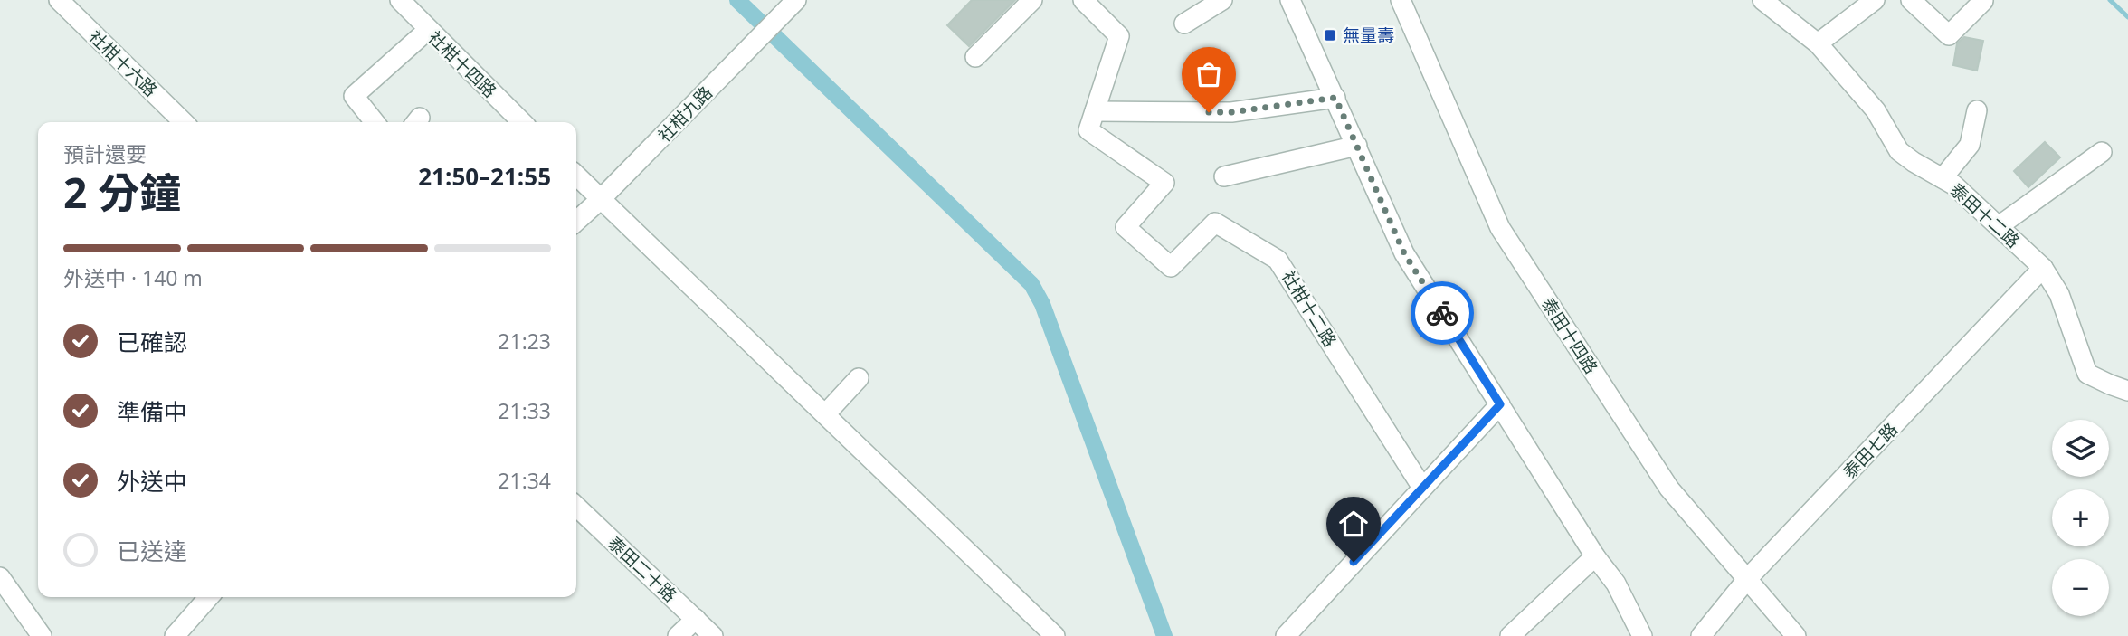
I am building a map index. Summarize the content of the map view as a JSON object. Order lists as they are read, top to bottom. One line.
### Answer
{"streets":{"street":["社柑十六路","社柑十四路","社柑九路","泰田十二路","社柑十二路","泰田十四路","泰田七路","泰田二十路"]},"crossings":[["泰田十二路","泰田七路"],["泰田十四路","泰田七路"]],"places":{"transit":["無量壽"]},"page":{"heading":["2 分鐘","預計還要","21:50–21:55"],"bar":"外送中 · 140 m","list":[["已確認","21:23"],["準備中","21:33"],["外送中","21:34"],"已送達"],"map_buttons":["+","−"]}}
